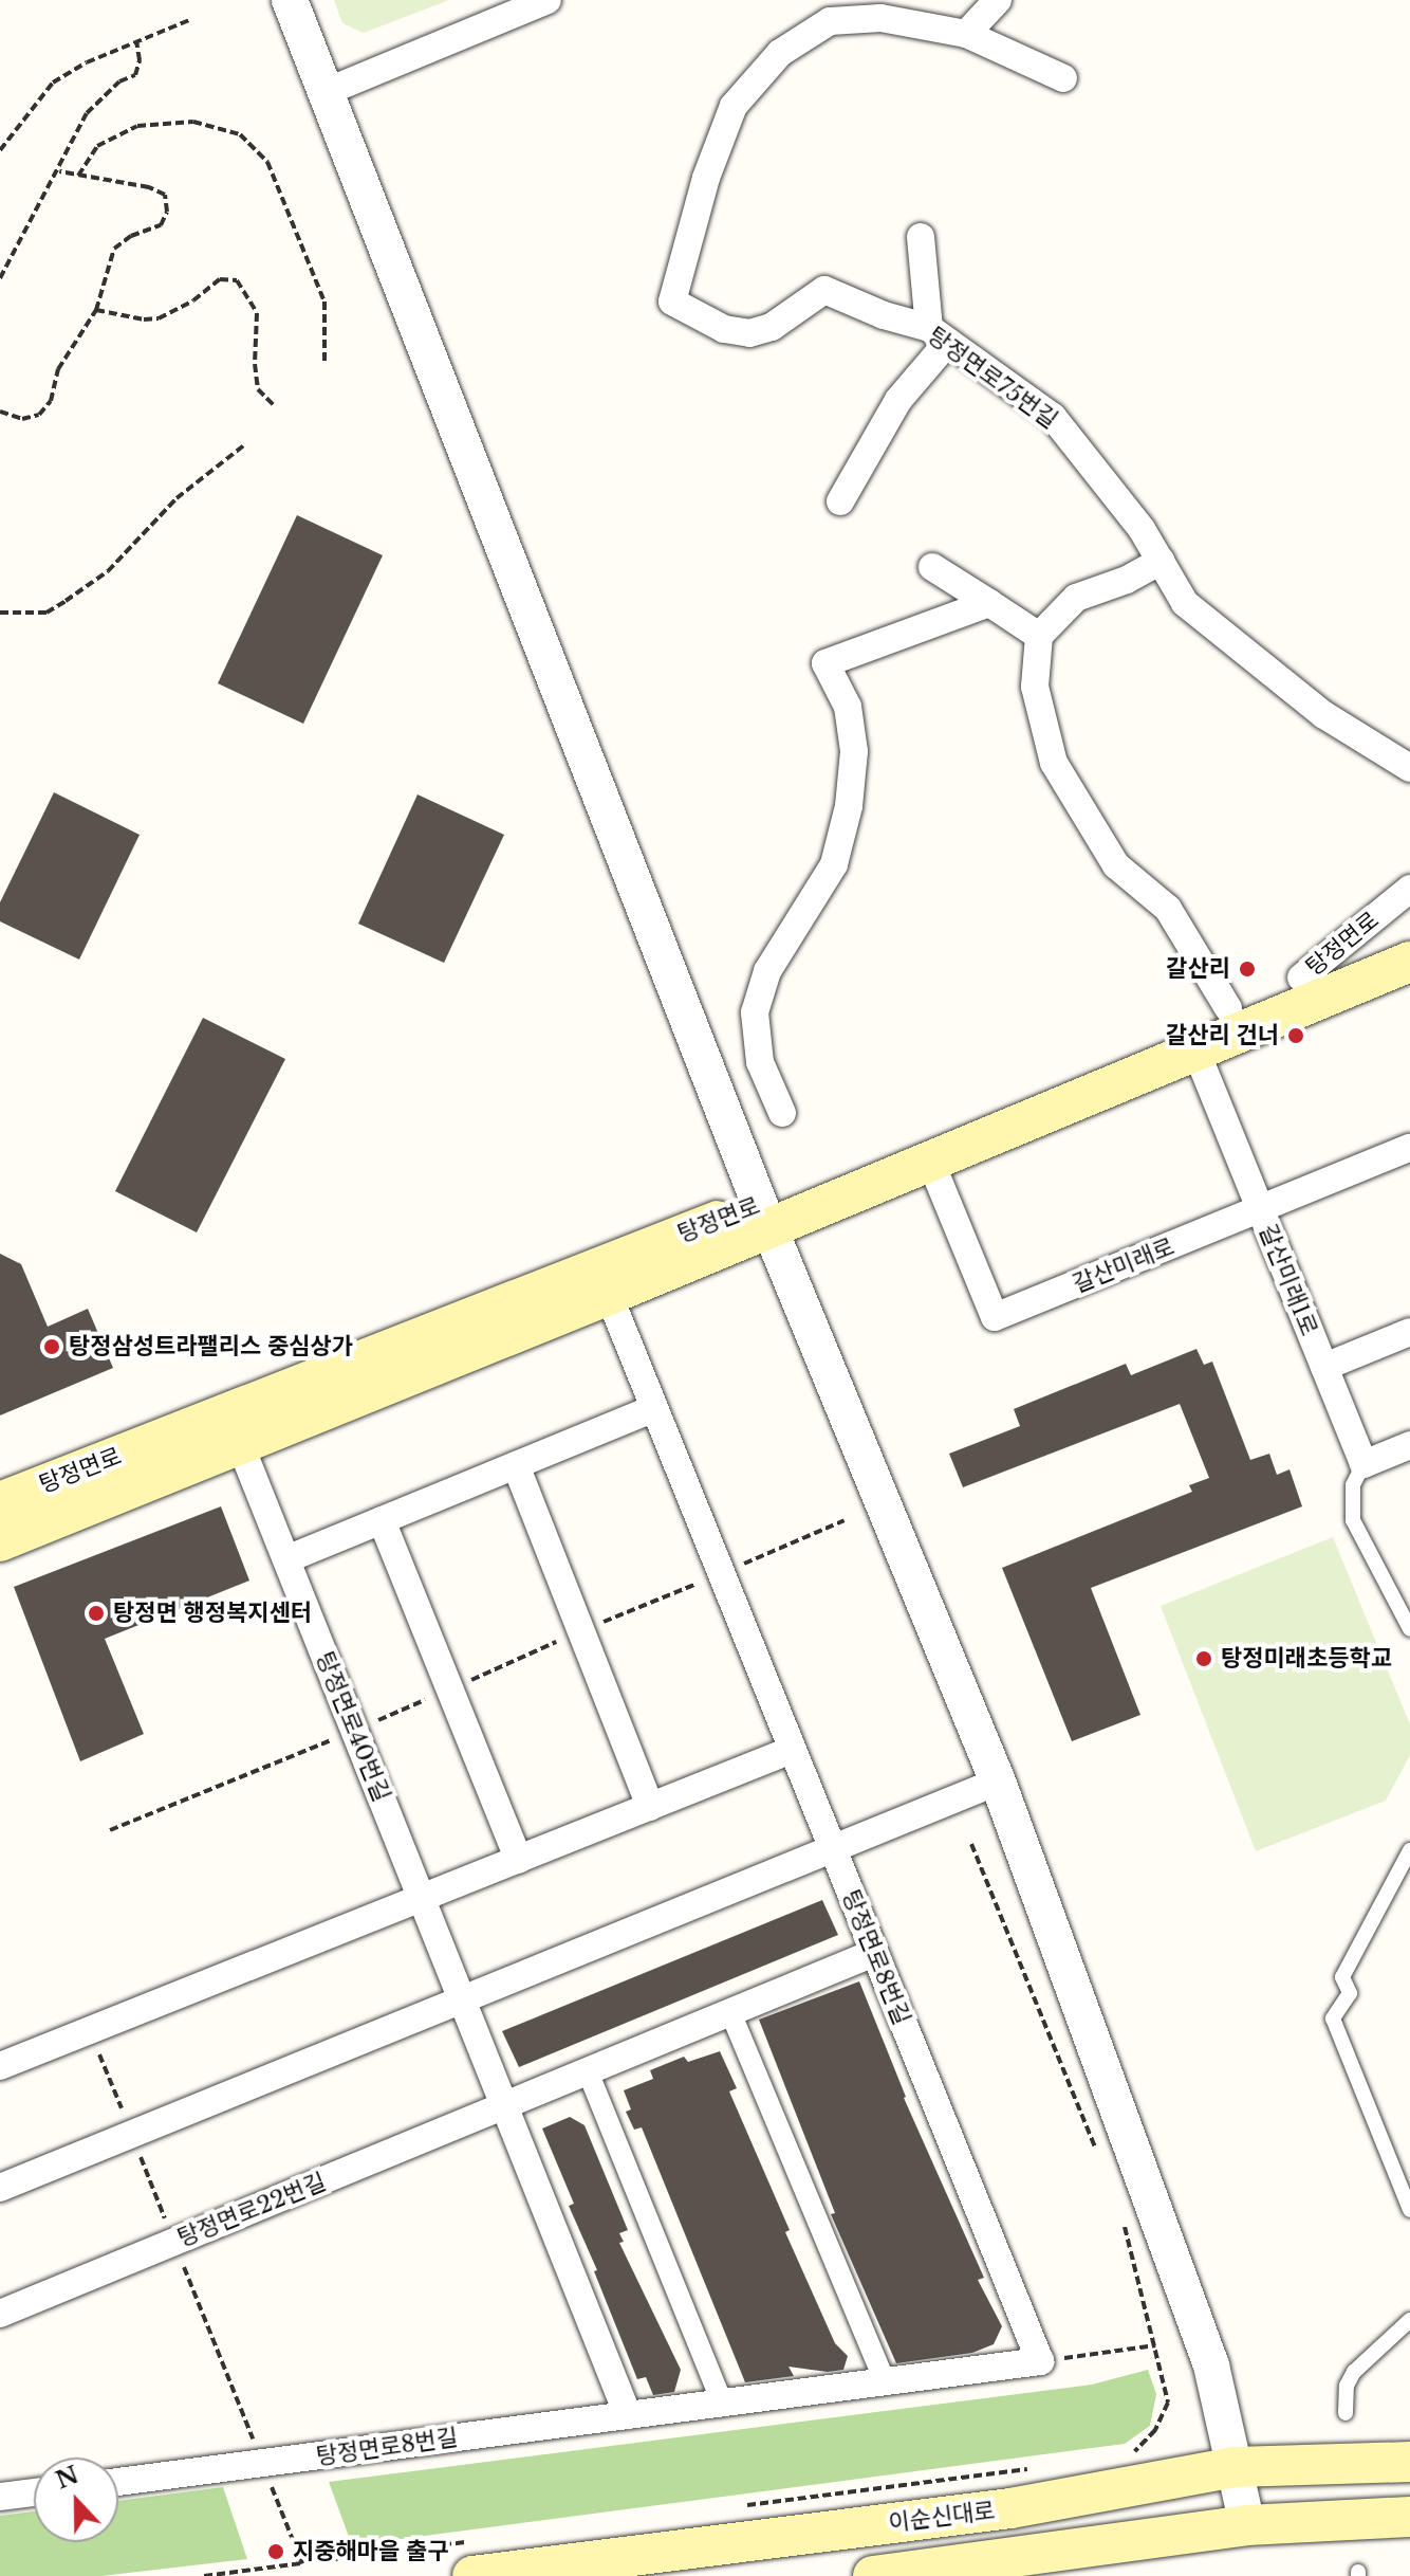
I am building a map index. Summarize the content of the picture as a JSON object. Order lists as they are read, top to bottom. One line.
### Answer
{"streets":{"main road":["탕정면로","이순신대로"],"street":["탕정면로75번길","갈산미래로","갈산미래1로","탕정면로40번길","탕정면로8번길","탕정면로22번길"]},"crossings":[["탕정면로","갈산미래로"],["탕정면로","갈산미래1로"],["탕정면로","탕정면로40번길"],["탕정면로","탕정면로8번길"],["갈산미래로","갈산미래1로"],["탕정면로40번길","탕정면로8번길"],["탕정면로40번길","탕정면로22번길"]],"places":["갈산리","갈산리 건너","탕정삼성트라팰리스 중심상가","탕정면 행정복지센터","탕정미래초등학교","지중해마을 출구"],"north":"top"}
